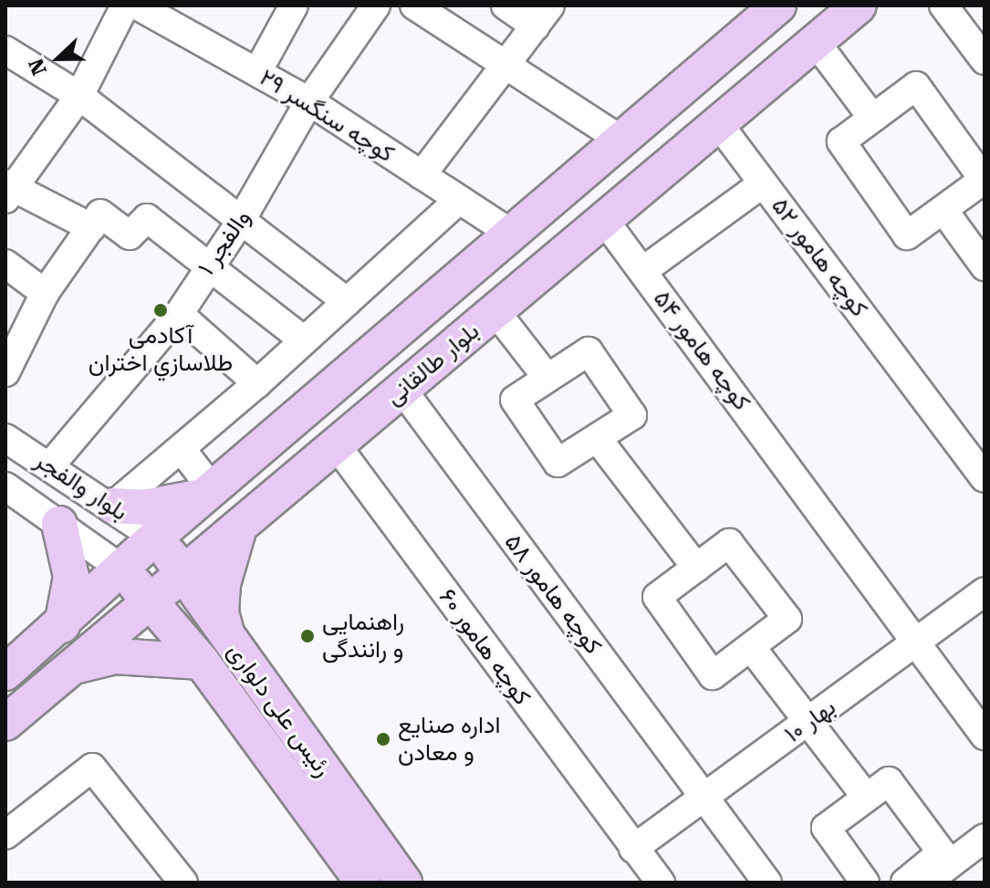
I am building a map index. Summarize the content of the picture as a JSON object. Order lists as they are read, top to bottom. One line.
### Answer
{"streets":{"main road":["بلوار طالقانی","رئیس علی دلواری"],"street":["کوچه سنگسر ۲۹","والفجر ۱","کوچه هامور ۵۲","کوچه هامور ۵۴","بلوار والفجر","کوچه هامور ۵۸","کوچه هامور ۶۰","بهار ۱۰"]},"crossings":[["کوچه سنگسر ۲۹","والفجر ۱"],["کوچه سنگسر ۲۹","بلوار طالقانی"],["والفجر ۱","بلوار والفجر"],["کوچه هامور ۵۲","بلوار طالقانی"],["کوچه هامور ۵۴","بلوار طالقانی"],["کوچه هامور ۵۴","بهار ۱۰"],["بلوار طالقانی","بلوار والفجر"],["بلوار طالقانی","کوچه هامور ۵۸"],["بلوار طالقانی","کوچه هامور ۶۰"],["بلوار طالقانی","رئیس علی دلواری"],["بلوار والفجر","رئیس علی دلواری"],["کوچه هامور ۵۸","بهار ۱۰"],["کوچه هامور ۶۰","بهار ۱۰"]],"places":["آكادمى طلاسازي اختران","راهنمایی و رانندگی","اداره صنایع و معادن"],"north":"left"}
